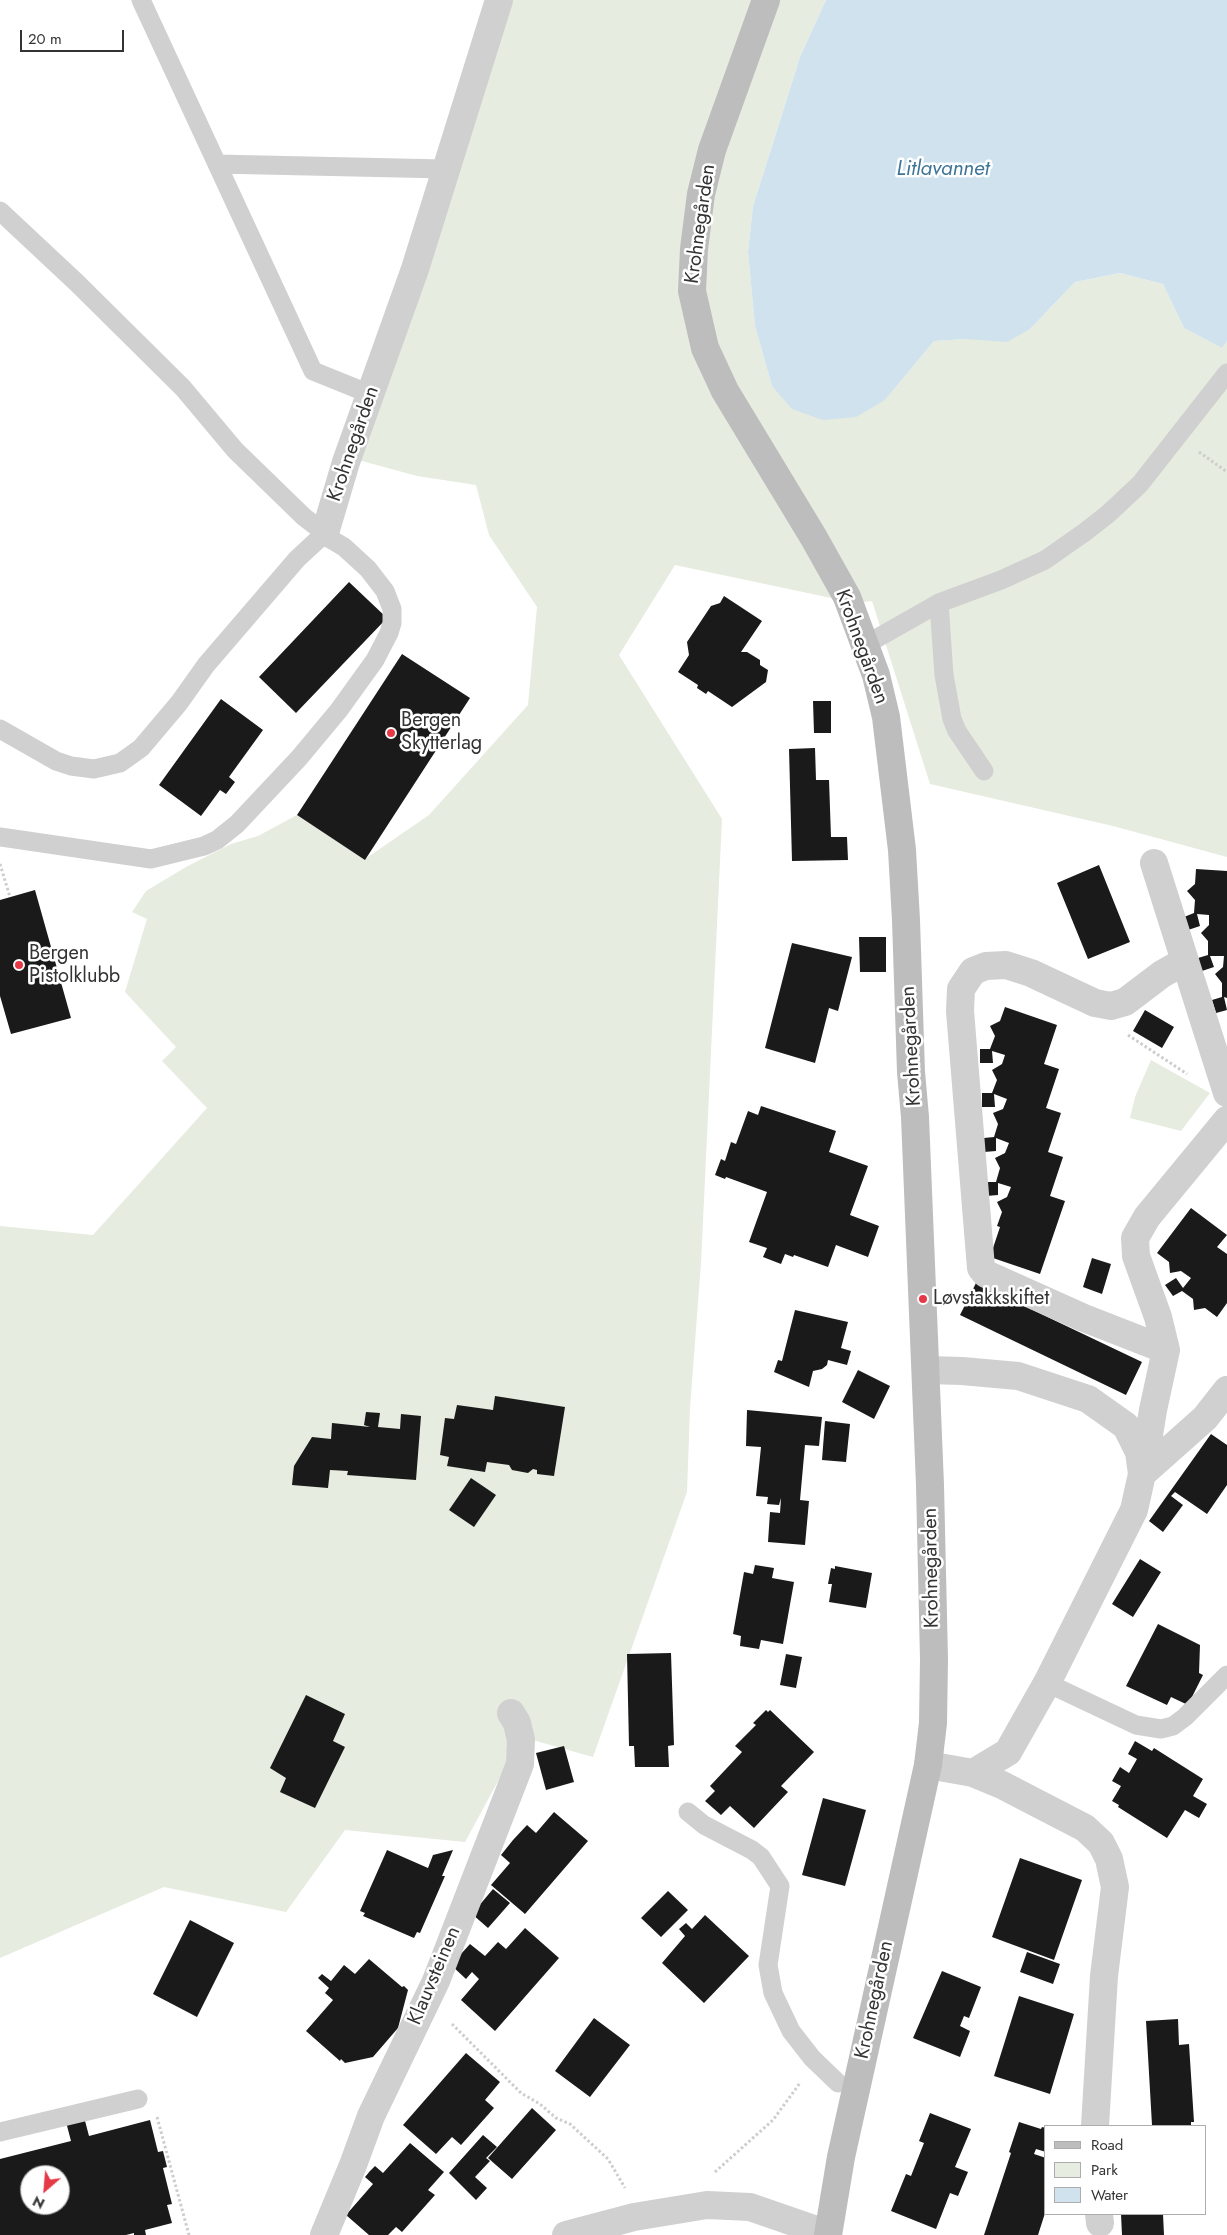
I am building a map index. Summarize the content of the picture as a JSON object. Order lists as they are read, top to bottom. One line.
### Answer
{"streets":{"main road":["Krohnegården"],"street":["Klauvsteinen"]},"water":["Litlavannet"],"places":["Bergen Skytterlag","Bergen Pistolklubb","Løvstakkskiftet"],"legend":["Road","Park","Water"],"scale_bar":"20 m","north":"bottom left"}
